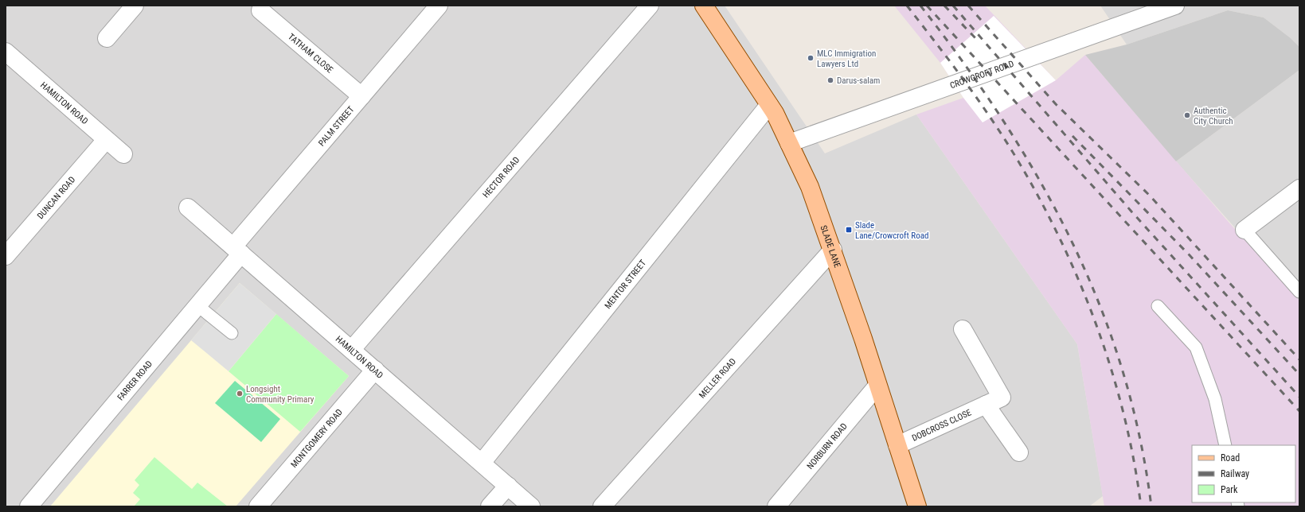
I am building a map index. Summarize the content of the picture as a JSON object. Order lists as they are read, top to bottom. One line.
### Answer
{"streets":{"main road":["SLADE LANE"],"street":["TATHAM CLOSE","CROWCROFT ROAD","HAMILTON ROAD","PALM STREET","HECTOR ROAD","DUNCAN ROAD","MENTOR STREET","MELLER ROAD","FARRER ROAD","DOBCROSS CLOSE","MONTGOMERY ROAD","NORBURN ROAD"]},"crossings":[["TATHAM CLOSE","PALM STREET"],["CROWCROFT ROAD","SLADE LANE"],["HAMILTON ROAD","PALM STREET"],["HAMILTON ROAD","HECTOR ROAD"],["HAMILTON ROAD","DUNCAN ROAD"],["HAMILTON ROAD","MENTOR STREET"],["HAMILTON ROAD","FARRER ROAD"],["HAMILTON ROAD","MONTGOMERY ROAD"],["PALM STREET","FARRER ROAD"],["SLADE LANE","MENTOR STREET"],["SLADE LANE","MELLER ROAD"],["SLADE LANE","DOBCROSS CLOSE"],["SLADE LANE","NORBURN ROAD"]],"places":{"other":["MLC Immigration Lawyers Ltd","Darus-salam","Authentic City Church","Longsight Community Primary"],"transit":["Slade Lane/Crowcroft Road"]},"legend":["Road","Railway","Park"]}
